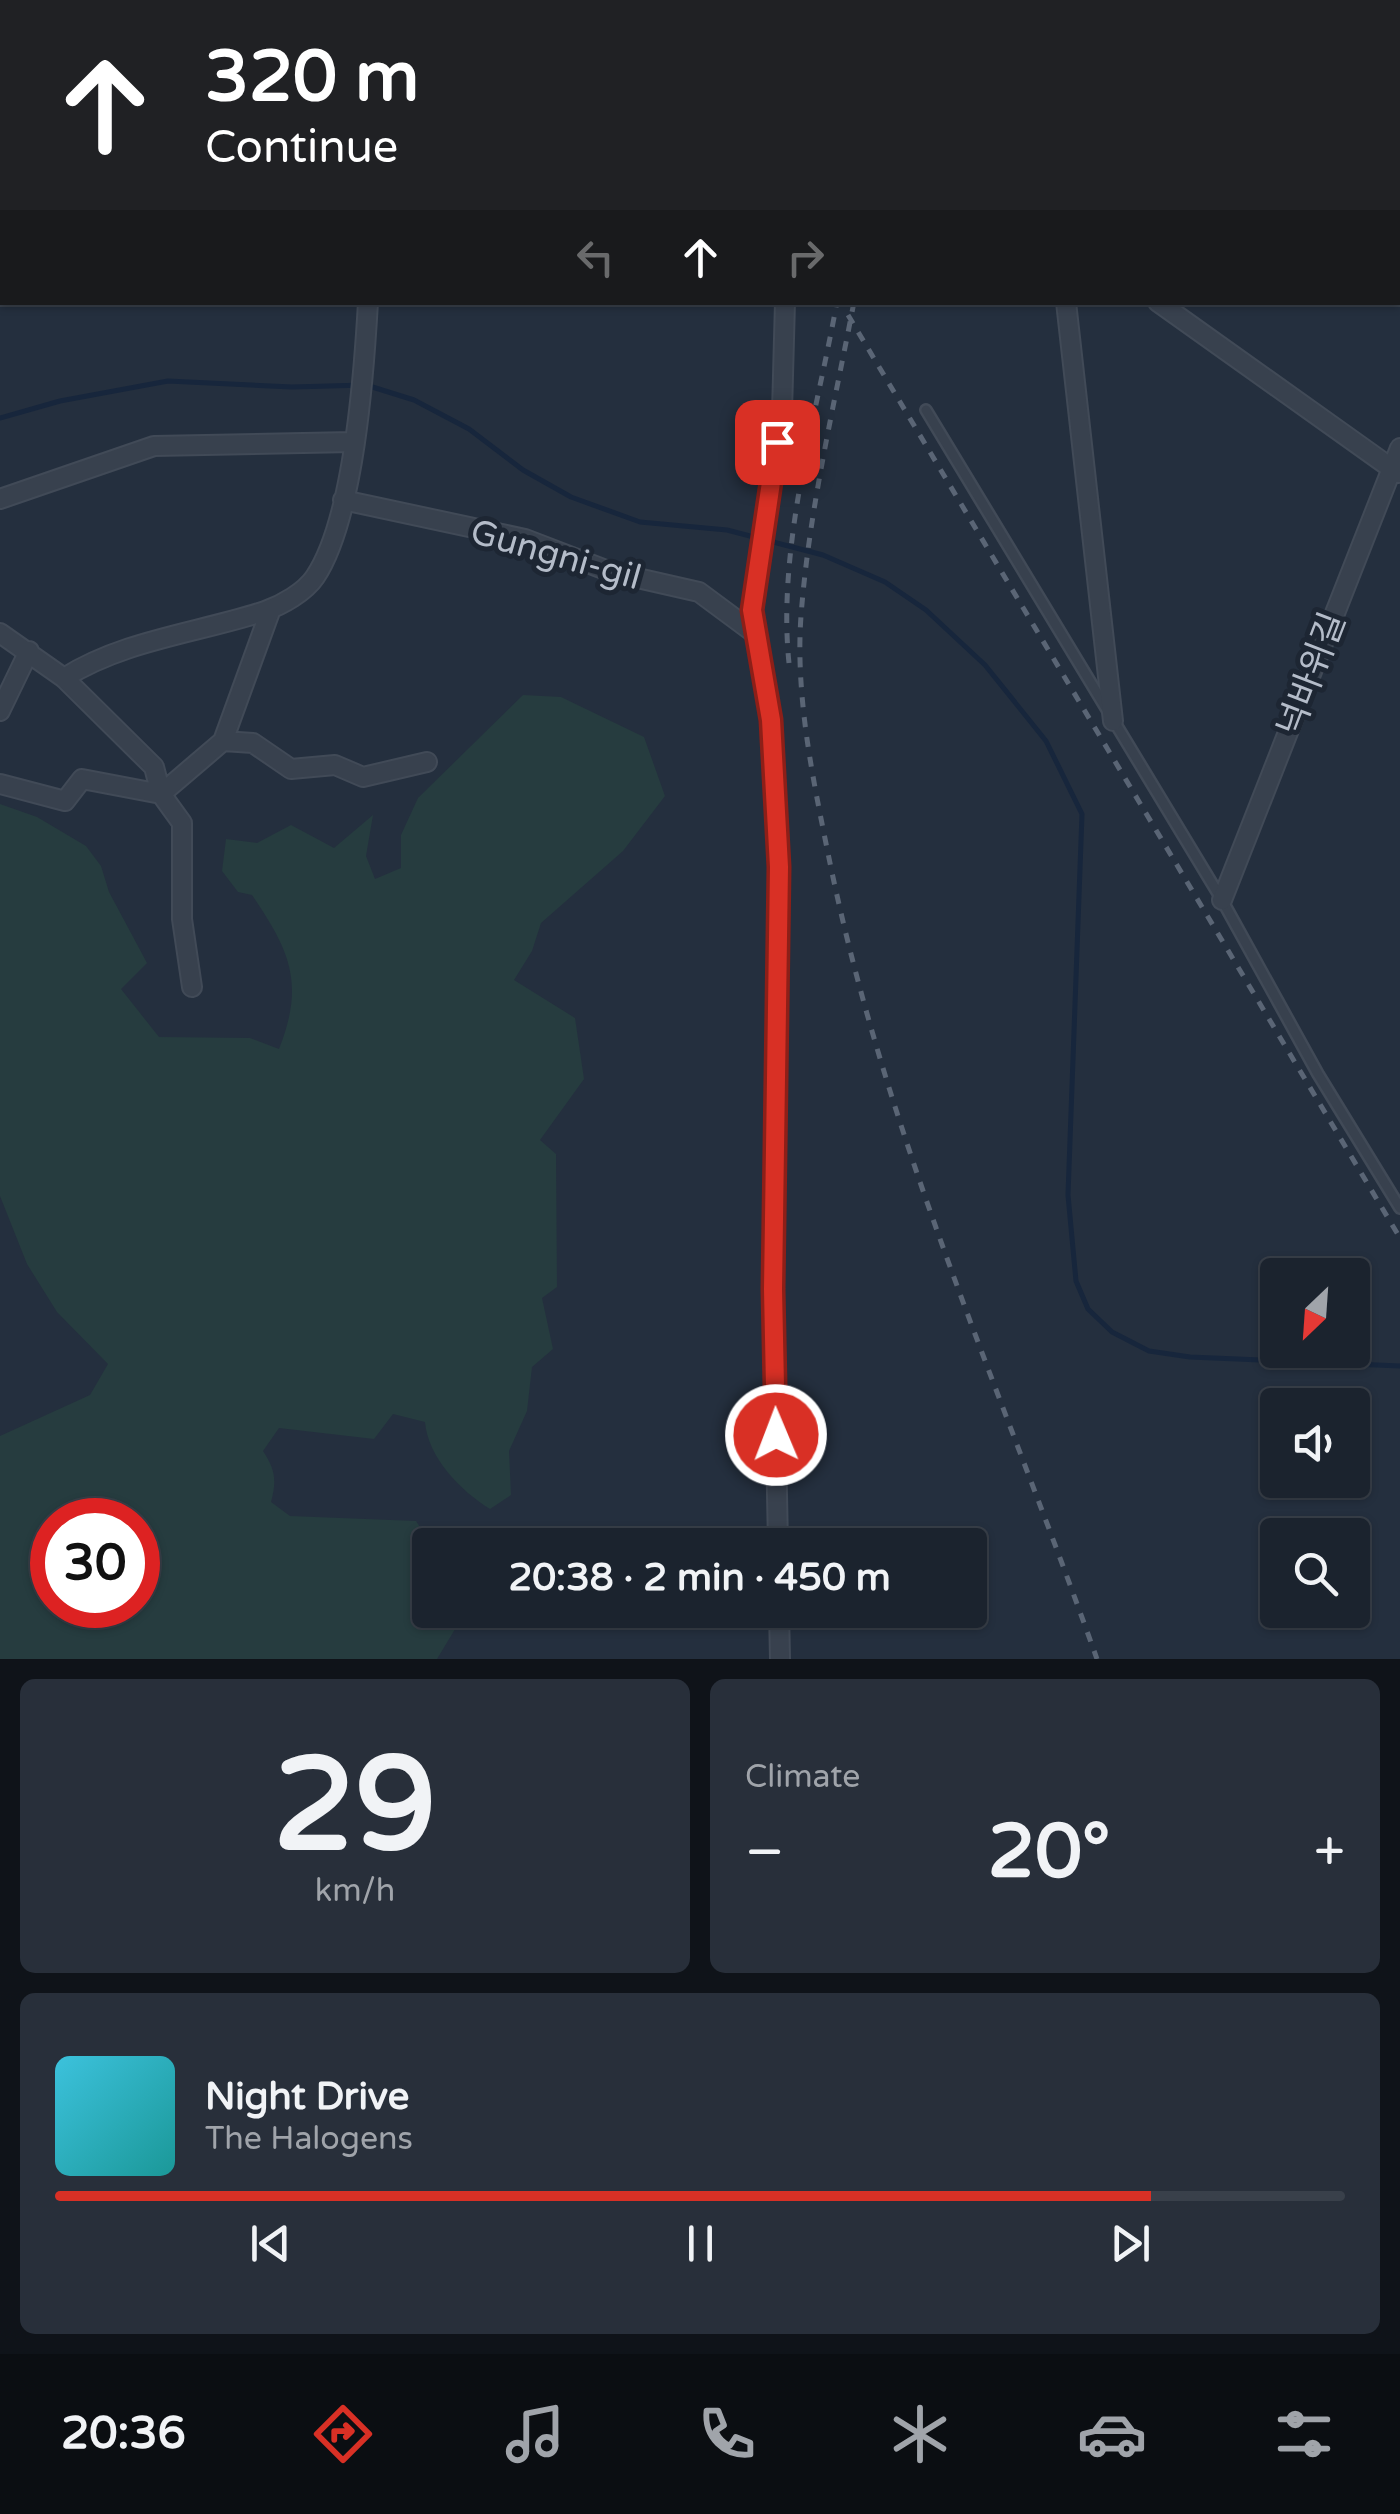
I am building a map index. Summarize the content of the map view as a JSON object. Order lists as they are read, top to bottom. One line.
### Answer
{"streets":{"street":["Gungni-gil","넉바위길"]},"north":"bottom left","page":{"turn":["320 m","Continue"],"limit":"30","trip":"20:38 · 2 min · 450 m","tile":[["29","km/h"],"Climate"],"heat":["−","20°","+"],"song":["Night Drive","The Halogens"],"tabs":"20:36"}}
